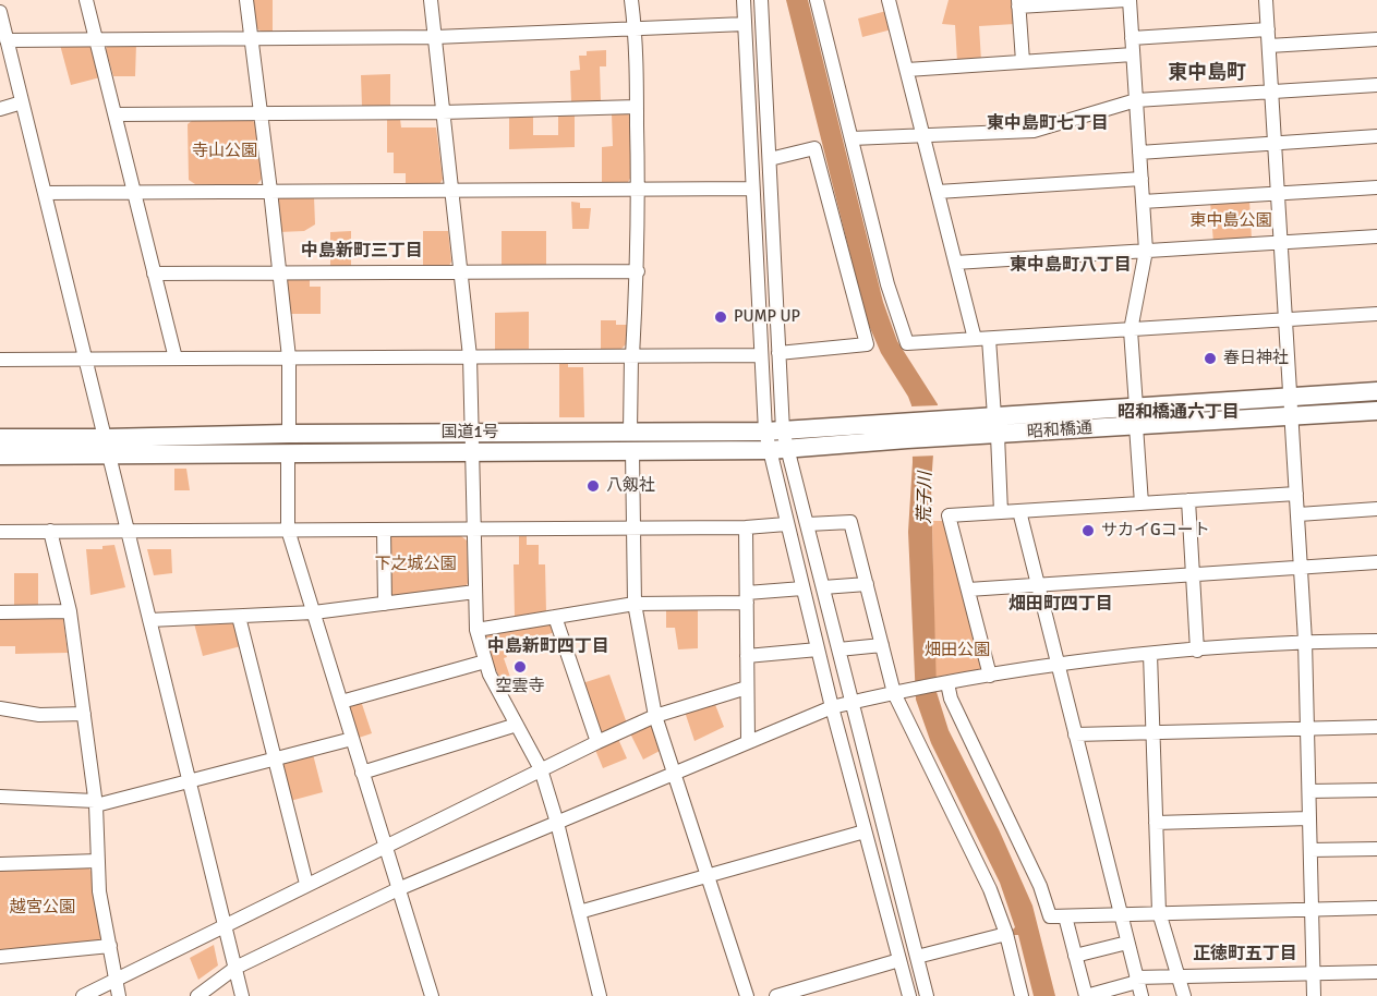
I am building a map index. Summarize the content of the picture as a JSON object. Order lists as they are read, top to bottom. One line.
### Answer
{"streets":{"highway":["昭和橋通","国道1号"]},"crossings":[["昭和橋通","国道1号"]],"districts":["東中島町","東中島町七丁目","中島新町三丁目","東中島町八丁目","昭和橋通六丁目","畑田町四丁目","中島新町四丁目","正徳町五丁目"],"water":["荒子川"],"parks":["寺山公園","東中島公園","下之城公園","畑田公園","越宮公園"],"places":["PUMP UP","春日神社","八剱社","サカイGコート","空雲寺"]}
